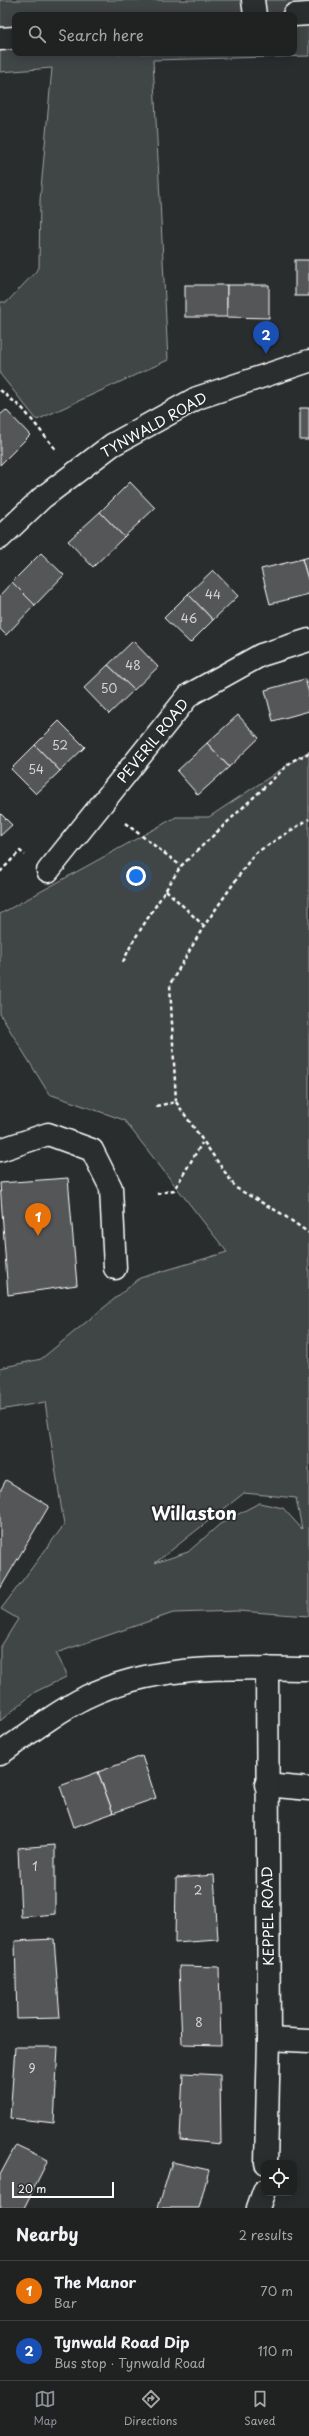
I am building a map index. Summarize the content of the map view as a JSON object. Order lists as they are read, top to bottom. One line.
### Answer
{"streets":{"street":["TYNWALD ROAD","PEVERIL ROAD","KEPPEL ROAD"]},"districts":["Willaston"],"house_numbers":["44","46","48","50","52","54","1","2","8","9"],"scale_bar":"20 m","page":{"search":"Search here","pins":["2","1"],"scale":"20 m","heading":["Nearby","2 results"],"list":[{"mark":"1","name":"The Manor","note":"Bar","value":"70 m"},{"mark":"2","name":"Tynwald Road Dip","note":"Bus stop · Tynwald Road","value":"110 m"}],"nav":["Map","Directions","Saved"]}}
